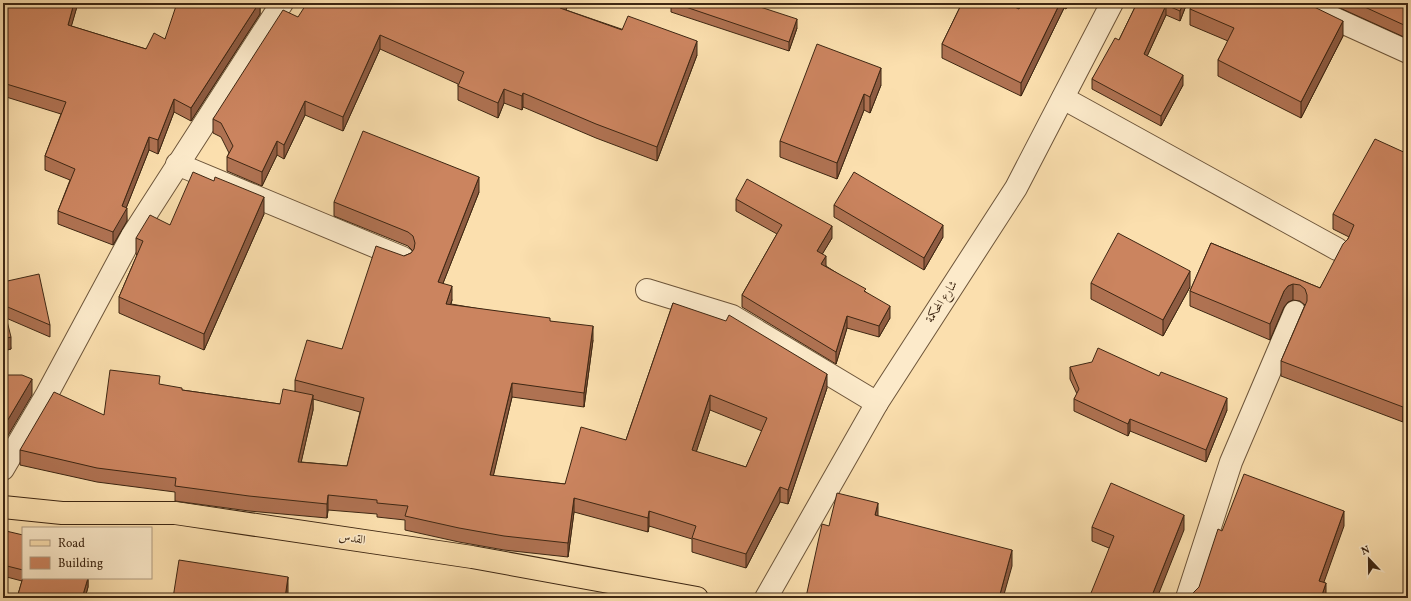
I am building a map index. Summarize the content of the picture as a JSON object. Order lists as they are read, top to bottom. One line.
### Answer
{"streets":{"main road":["القدس"],"street":["شارع المحكمة"]},"legend":["Road","Building"],"north":"top"}
